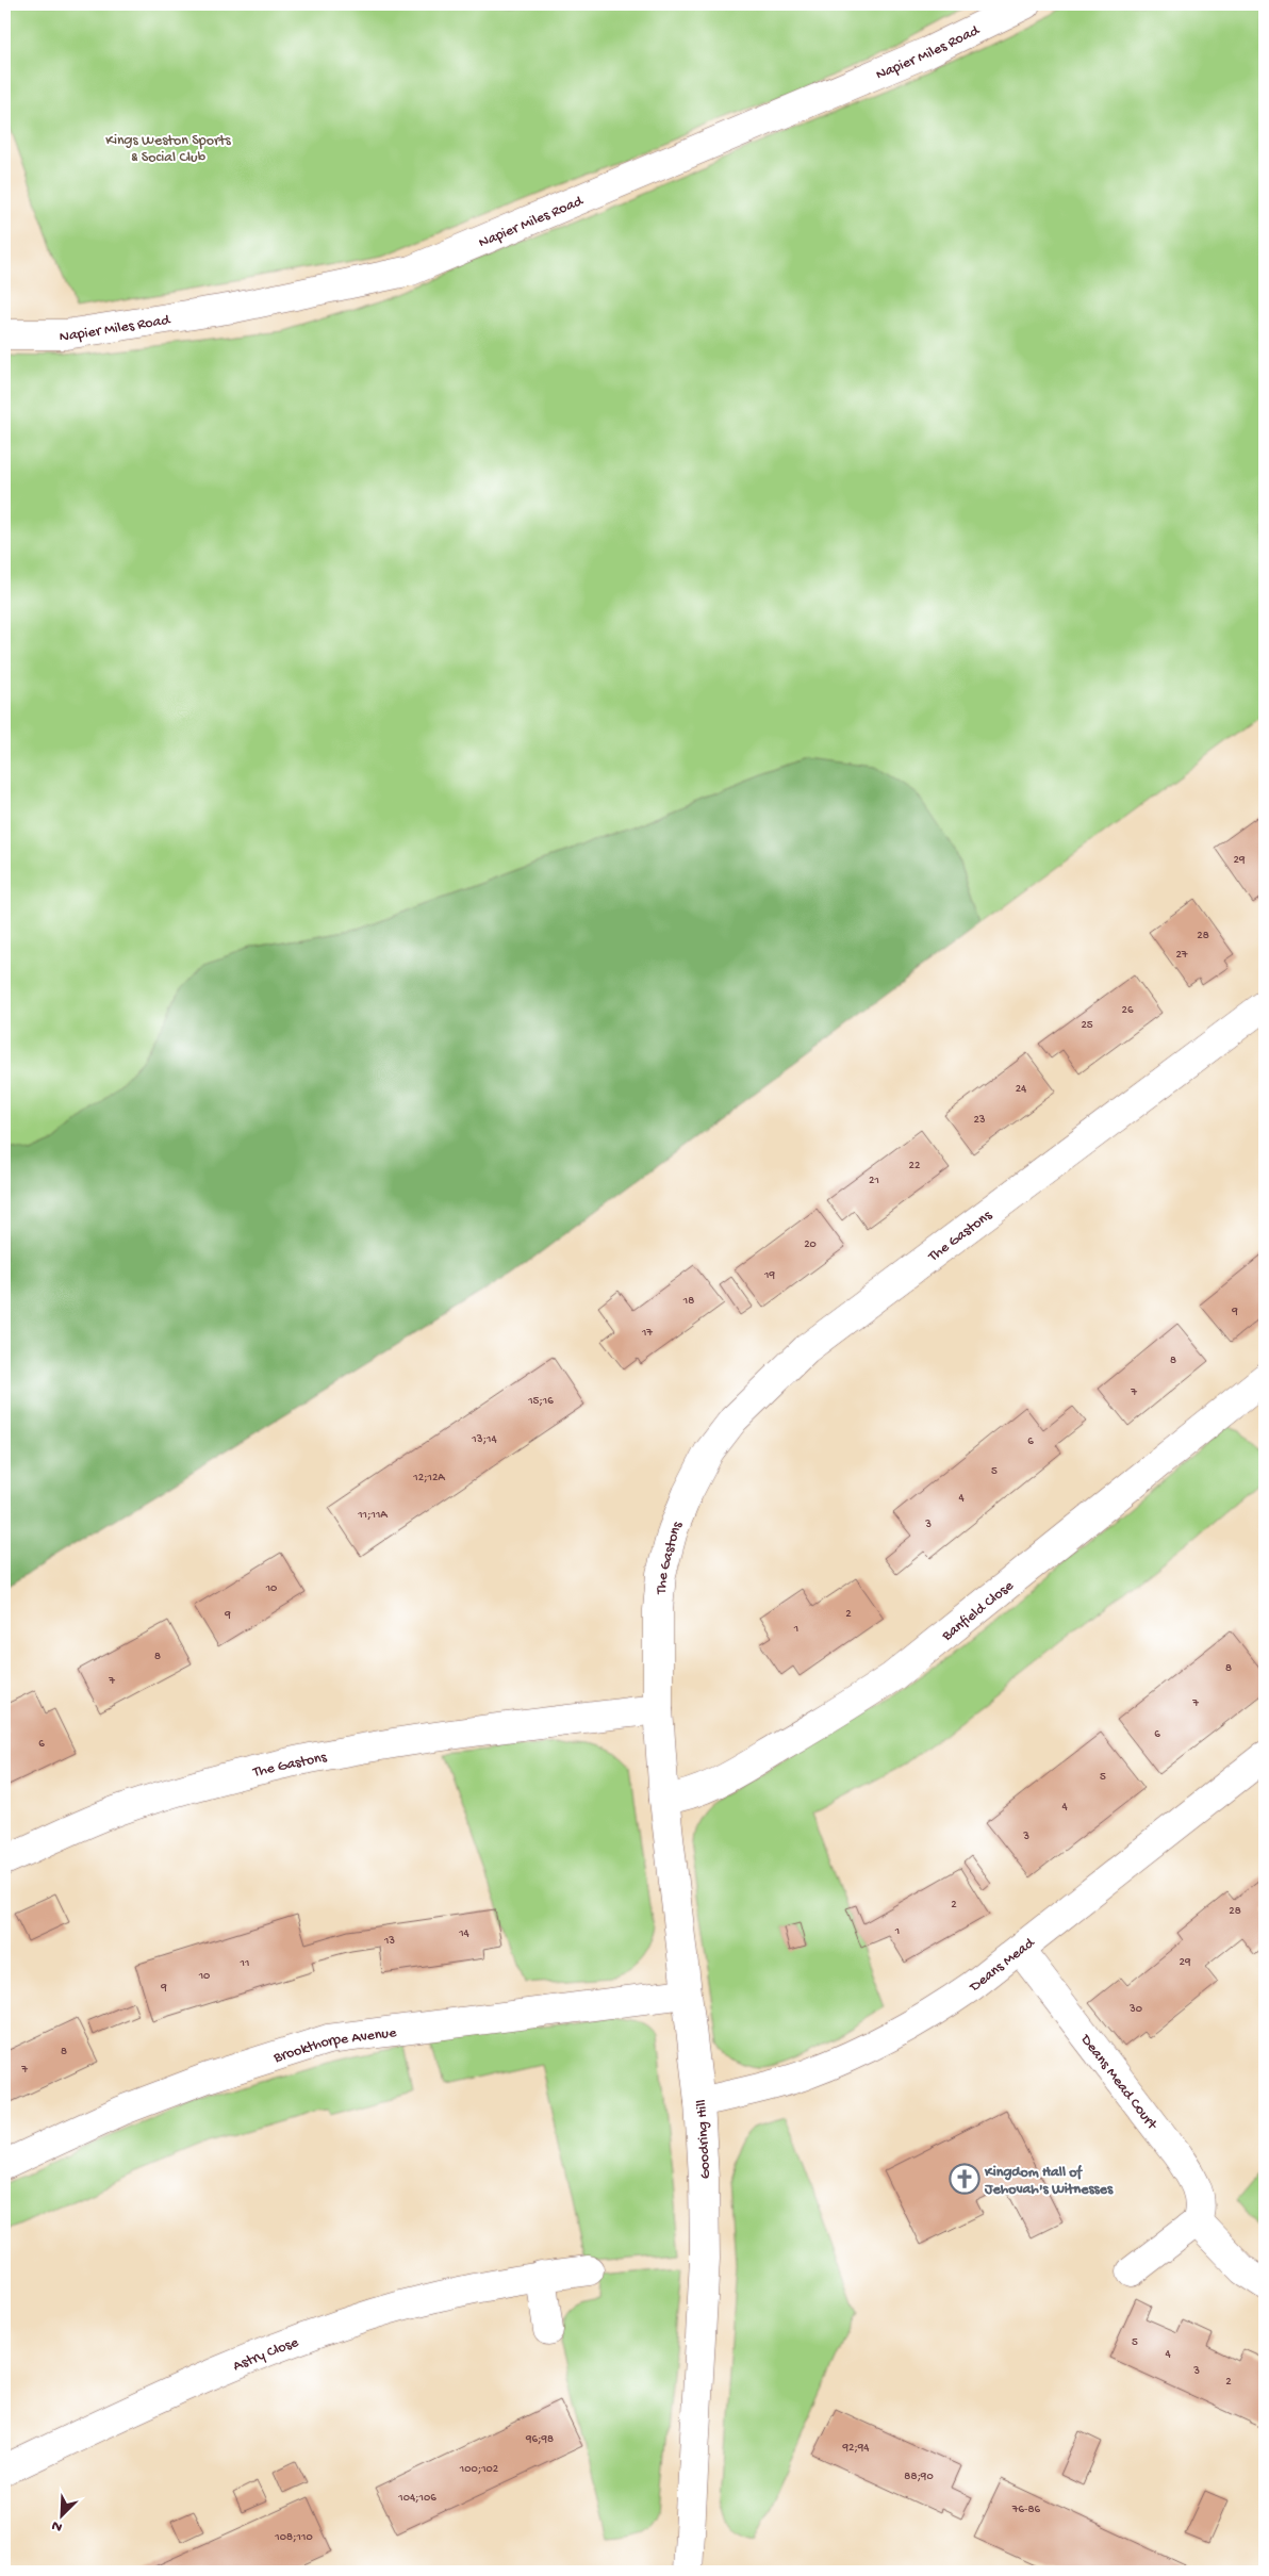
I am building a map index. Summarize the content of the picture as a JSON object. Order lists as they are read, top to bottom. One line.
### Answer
{"streets":{"street":["Napier Miles Road","The Gastons","Banfield Close","Deans Mead","Brookthorpe Avenue","Deans Mead Court","Goodring Hill","Astry Close"]},"crossings":[["The Gastons","Goodring Hill"],["Banfield Close","Goodring Hill"],["Deans Mead","Deans Mead Court"],["Deans Mead","Goodring Hill"],["Brookthorpe Avenue","Goodring Hill"]],"parks":["Kings Weston Sports & Social Club"],"places":{"church":["Kingdom Hall of Jehovah's Witnesses"]},"house_numbers":["29","28","27","26","25","24","23","22","21","20","19","18","9","17","8","7","15;16","13;14","6","5","12;12A","4","11;11A","3","10","2","9","1","8","8","7","7","6","6","5","4","3","2","28","1","14","13","29","11","10","9","30","8","7","5","4","3","2","96;98","92;94","100;102","88;90","104;106","76-86","108;110"],"north":"bottom left"}
